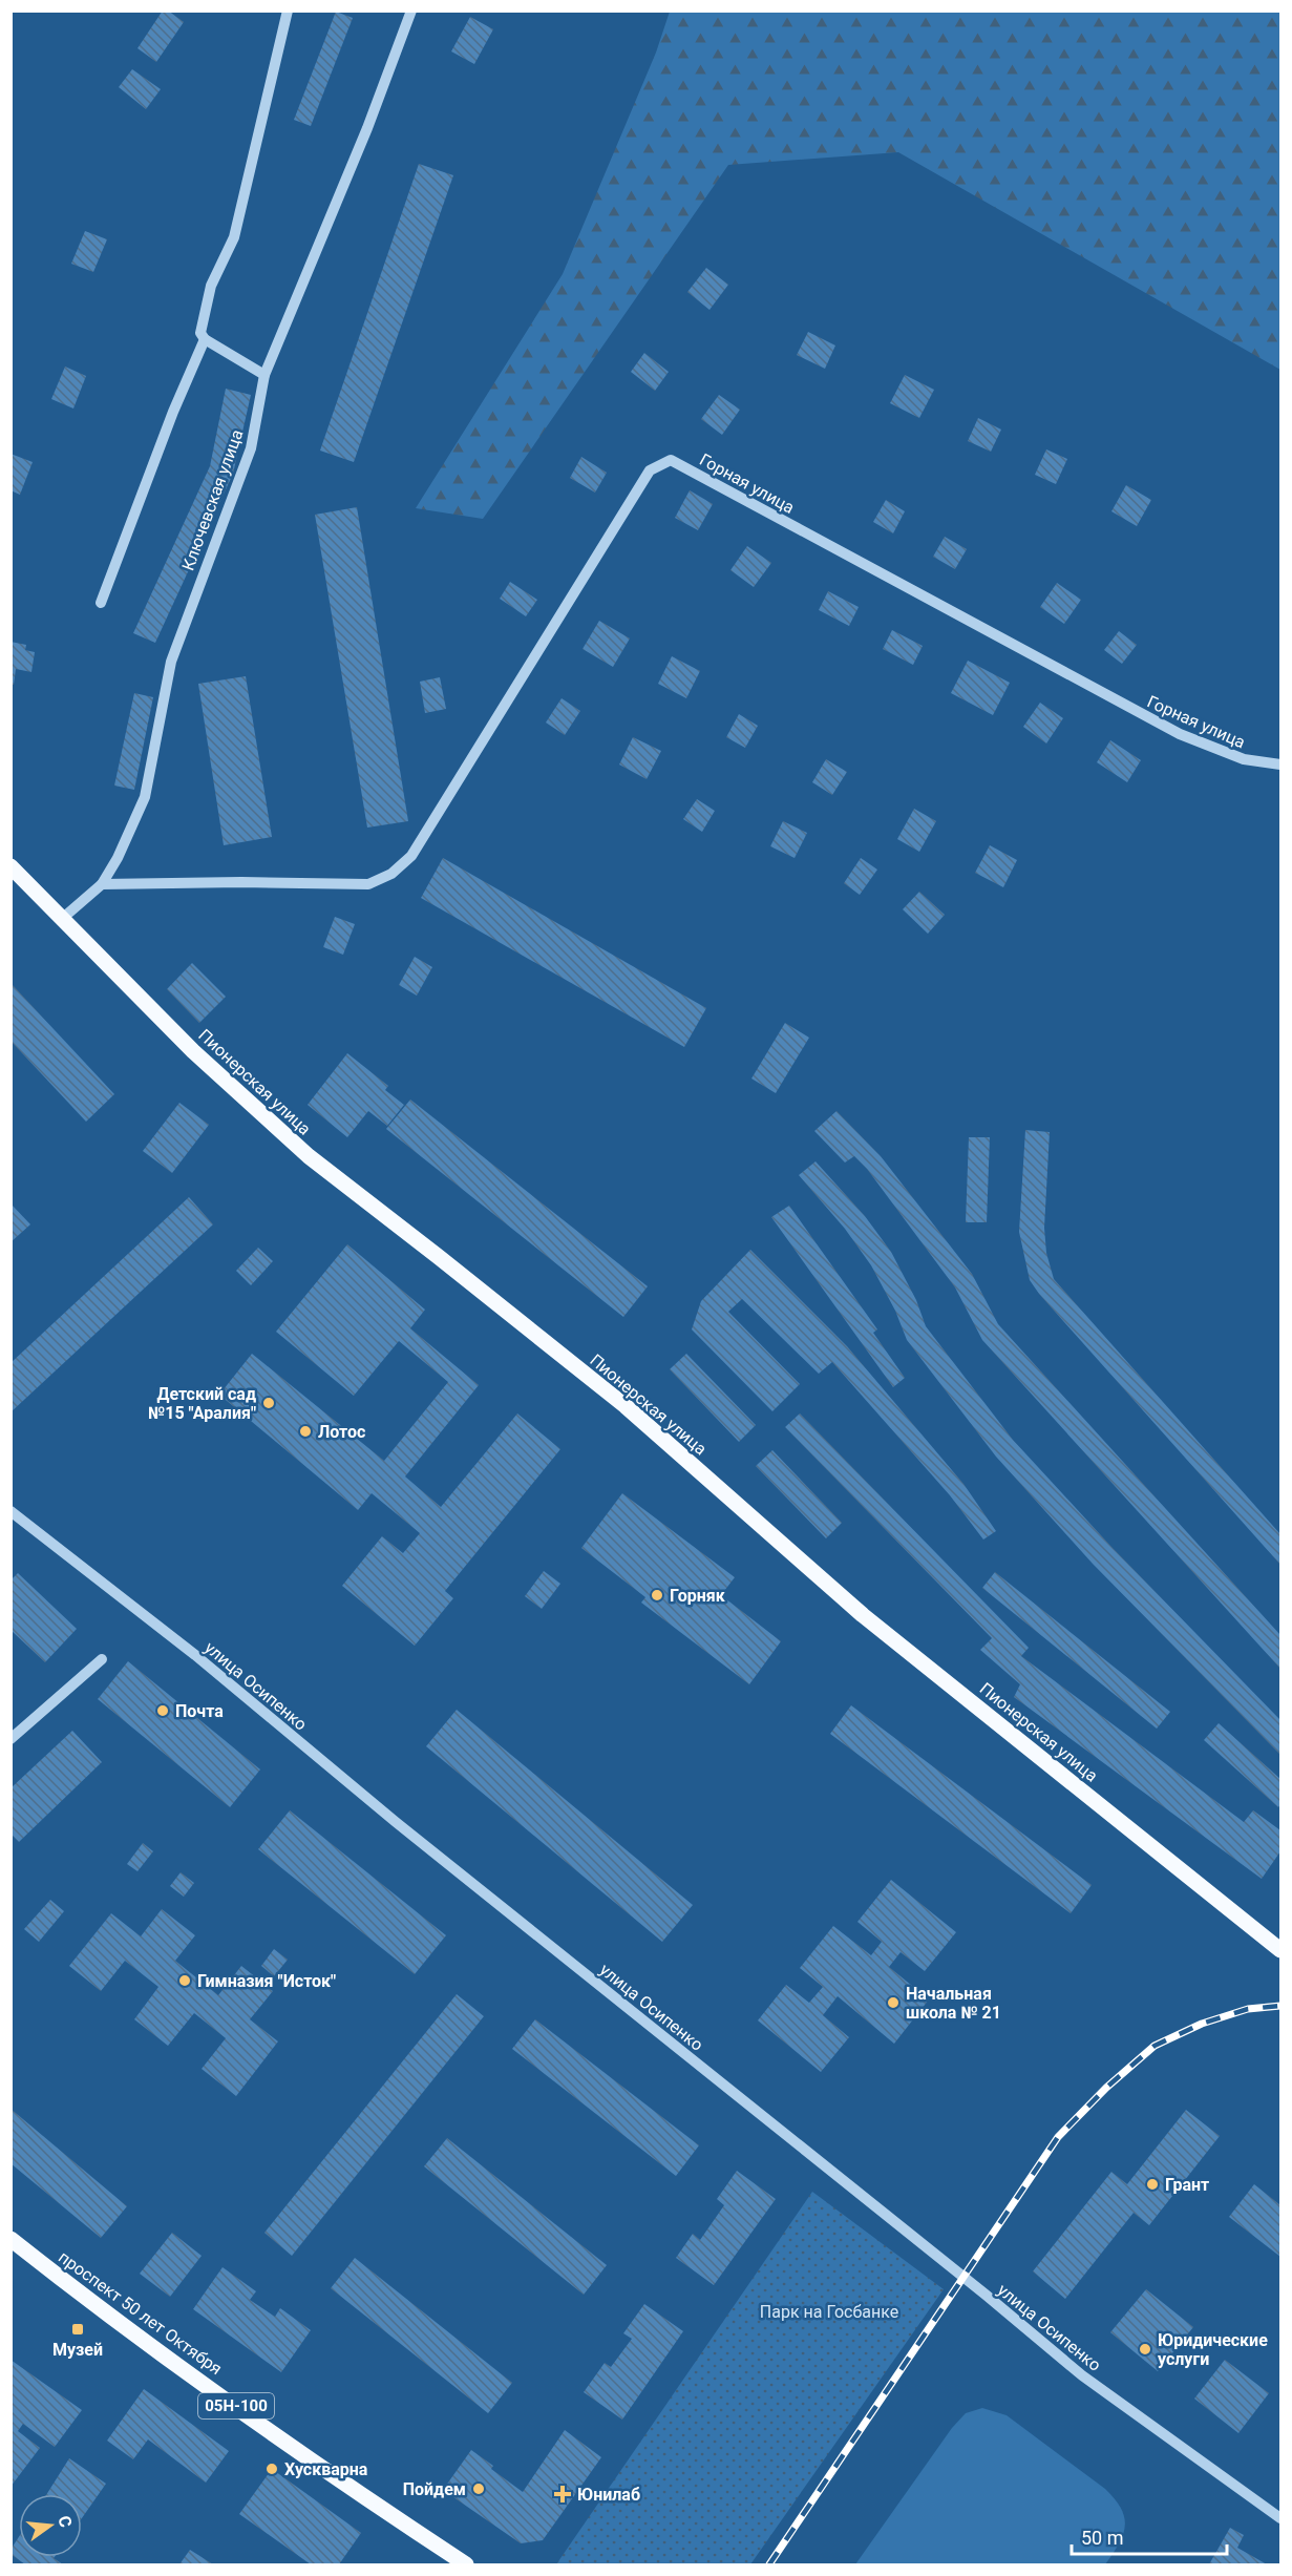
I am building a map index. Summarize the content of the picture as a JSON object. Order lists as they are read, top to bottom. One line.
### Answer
{"streets":{"main road":["Пионерская улица","проспект 50 лет Октября","05Н-100"],"street":["Горная улица","Ключевская улица","улица Осипенко"]},"crossings":[["Горная улица","Ключевская улица"],["Ключевская улица","Пионерская улица"]],"parks":["Парк на Госбанке"],"places":{"other":["Детский сад №15 \"Аралия\"","Лотос","Горняк","Почта","Гимназия \"Исток\"","Начальная школа № 21","Грант","Юридические услуги","Хускварна","Пойдем"],"transit":["Музей"],"health":["Юнилаб"]},"scale_bar":"50 m","north":"right"}
